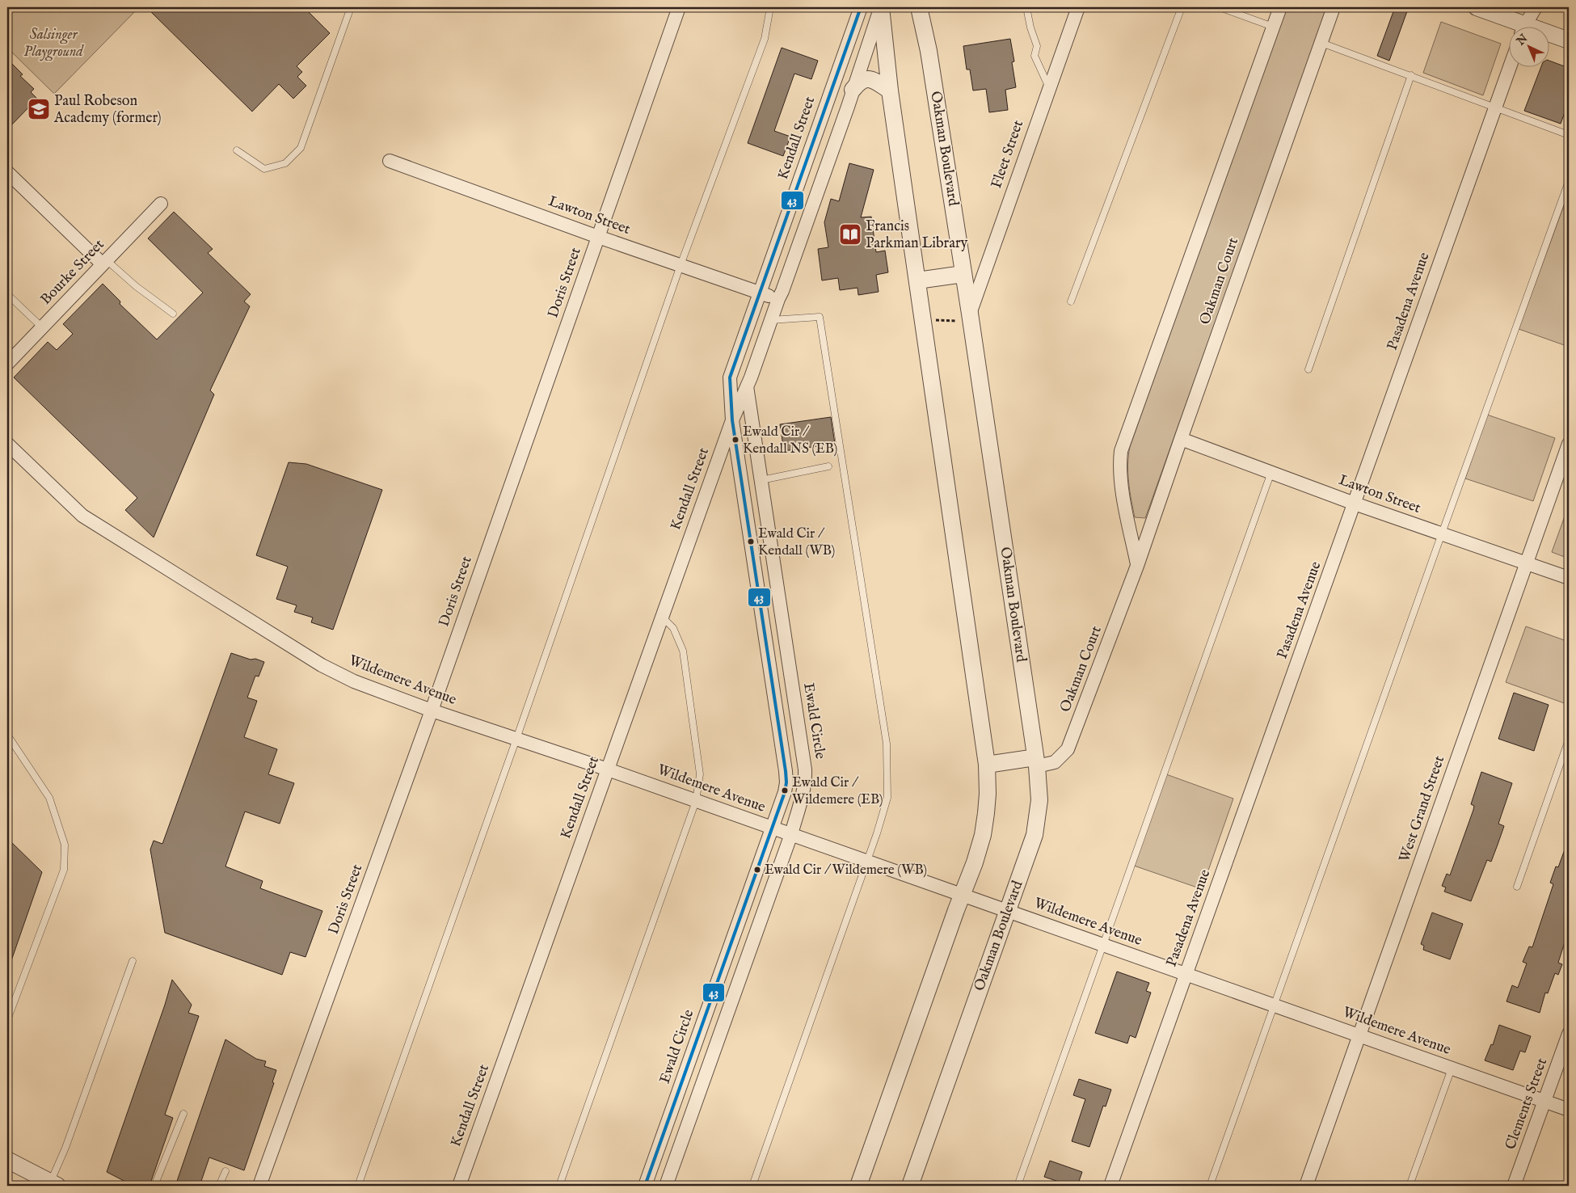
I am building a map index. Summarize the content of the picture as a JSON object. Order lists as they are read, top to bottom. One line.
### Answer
{"streets":{"street":["Kendall Street","Oakman Boulevard","Fleet Street","Lawton Street","Bourke Street","Oakman Court","Doris Street","Pasadena Avenue","Wildemere Avenue","Ewald Circle","West Grand Street","Clements Street"]},"crossings":[["Kendall Street","Lawton Street"],["Kendall Street","Wildemere Avenue"],["Kendall Street","Ewald Circle"],["Oakman Boulevard","Fleet Street"],["Oakman Boulevard","Oakman Court"],["Oakman Boulevard","Wildemere Avenue"],["Lawton Street","Oakman Court"],["Lawton Street","Doris Street"],["Lawton Street","Pasadena Avenue"],["Lawton Street","West Grand Street"],["Doris Street","Wildemere Avenue"],["Pasadena Avenue","Wildemere Avenue"],["Wildemere Avenue","Ewald Circle"],["Wildemere Avenue","West Grand Street"],["Wildemere Avenue","Clements Street"]],"parks":["Salsinger Playground"],"places":{"school or university":["Paul Robeson Academy (former)"],"library":["Francis Parkman Library"],"other":["Ewald Cir / Kendall NS (EB)","Ewald Cir / Kendall (WB)","Ewald Cir / Wildemere (EB)","Ewald Cir / Wildemere (WB)"]},"lines":["transit line 43"],"north":"top left"}
